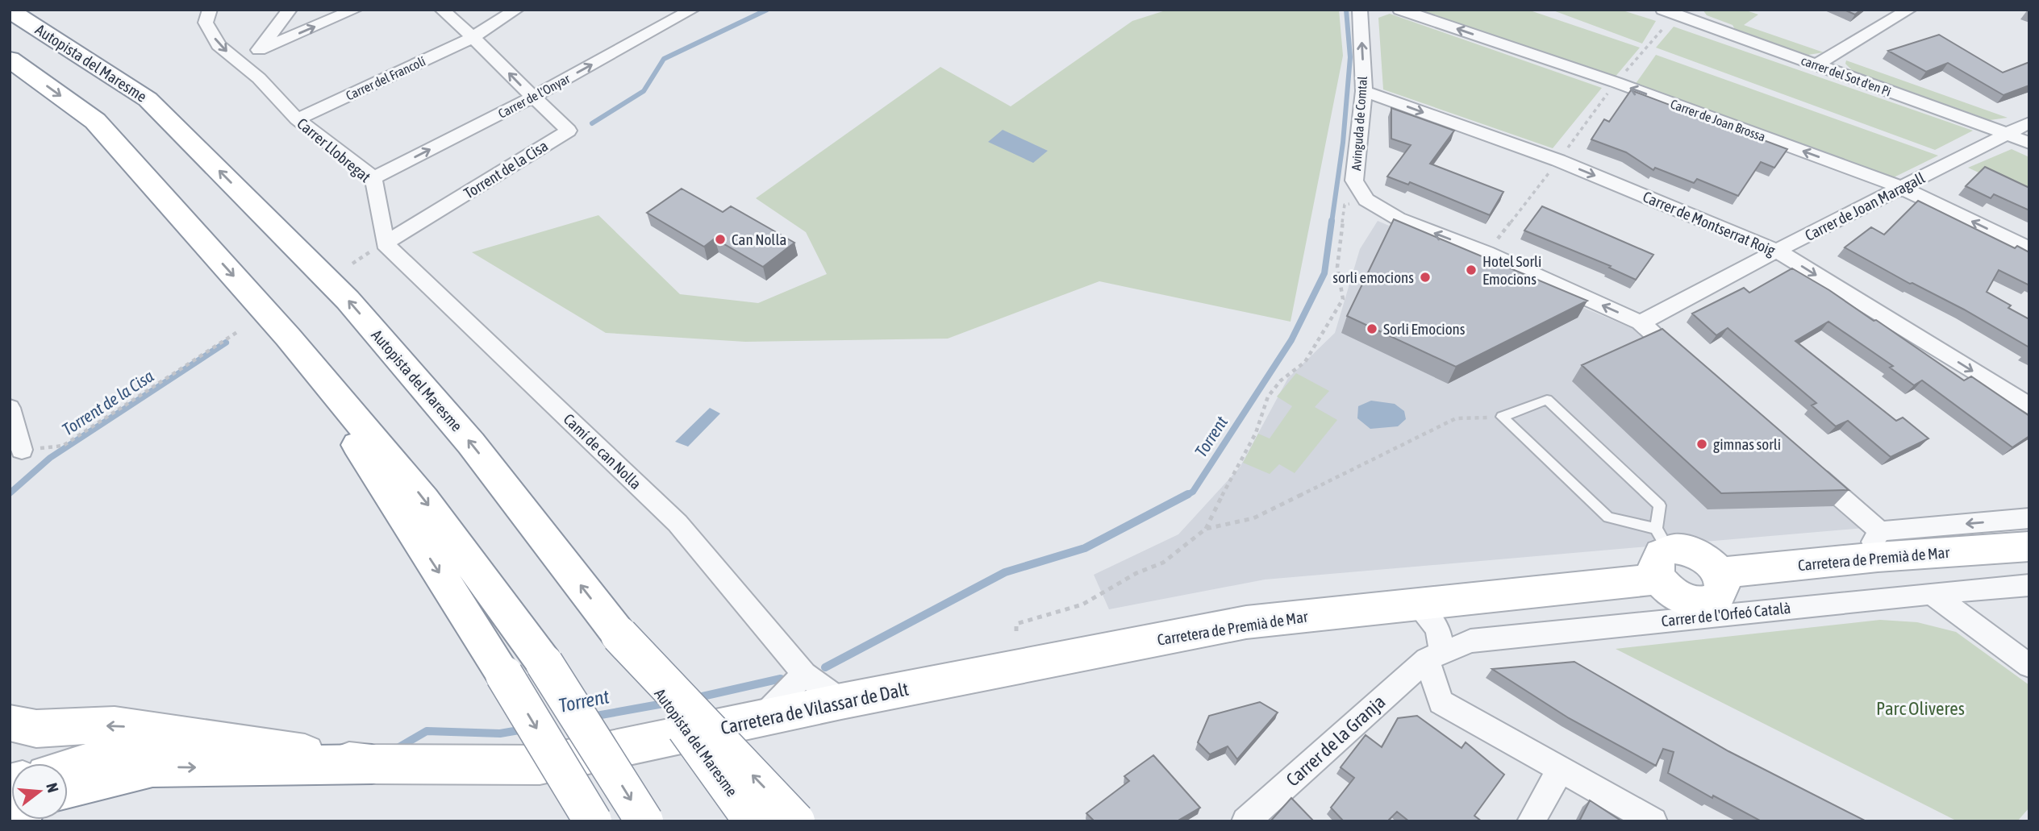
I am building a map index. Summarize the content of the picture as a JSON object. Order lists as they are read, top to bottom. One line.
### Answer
{"streets":{"main road":["Autopista del Maresme","Carretera de Premià de Mar","Carretera de Vilassar de Dalt"],"street":["carrer del Sot d'en Pi","Carrer del Francolí","Carrer de l'Onyar","Carrer de Joan Brossa","Avinguda de Comtal","Carrer Llobregat","Torrent de la Cisa","Carrer de Joan Maragall","Carrer de Montserrat Roig","Camí de can Nolla","Carrer de l'Orfeó Català","Carrer de la Granja"]},"crossings":[["carrer del Sot d'en Pi","Carrer de Joan Maragall"],["Carrer del Francolí","Carrer Llobregat"],["Carrer de l'Onyar","Carrer Llobregat"],["Carrer de l'Onyar","Torrent de la Cisa"],["Carrer de Joan Brossa","Carrer de Joan Maragall"],["Avinguda de Comtal","Carrer de Montserrat Roig"],["Carrer Llobregat","Torrent de la Cisa"],["Carrer Llobregat","Camí de can Nolla"],["Torrent de la Cisa","Camí de can Nolla"],["Carrer de Joan Maragall","Carrer de Montserrat Roig"],["Camí de can Nolla","Carretera de Vilassar de Dalt"],["Carretera de Premià de Mar","Carretera de Vilassar de Dalt"],["Carrer de l'Orfeó Català","Carrer de la Granja"]],"one_way":["Carrer de l'Onyar","Carrer de Joan Brossa","Avinguda de Comtal"],"water":["Torrent de la Cisa","Torrent"],"parks":["Parc Oliveres"],"places":["Can Nolla","Hotel Sorli Emocions","sorli emocions","Sorli Emocions","gimnas sorli"],"north":"right"}
